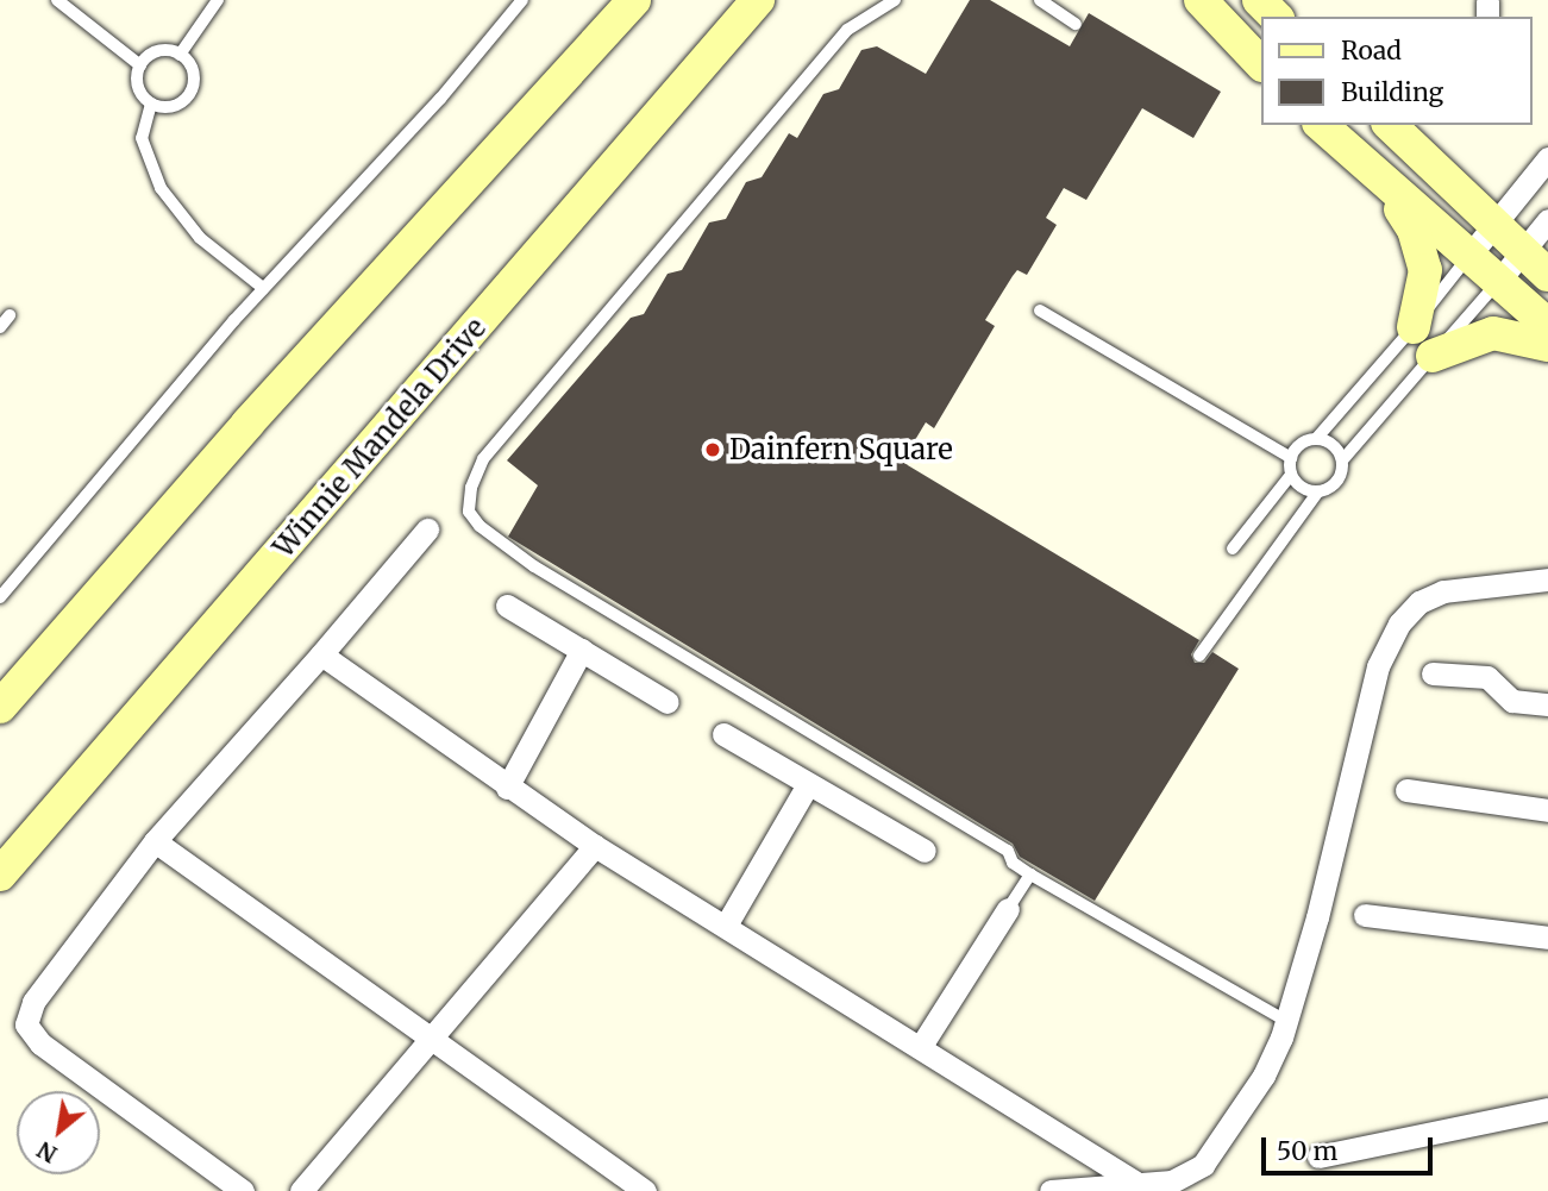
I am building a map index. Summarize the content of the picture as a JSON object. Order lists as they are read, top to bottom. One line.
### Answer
{"streets":{"main road":["Winnie Mandela Drive"]},"places":["Dainfern Square"],"legend":["Road","Building"],"scale_bar":"50 m","north":"bottom left"}
